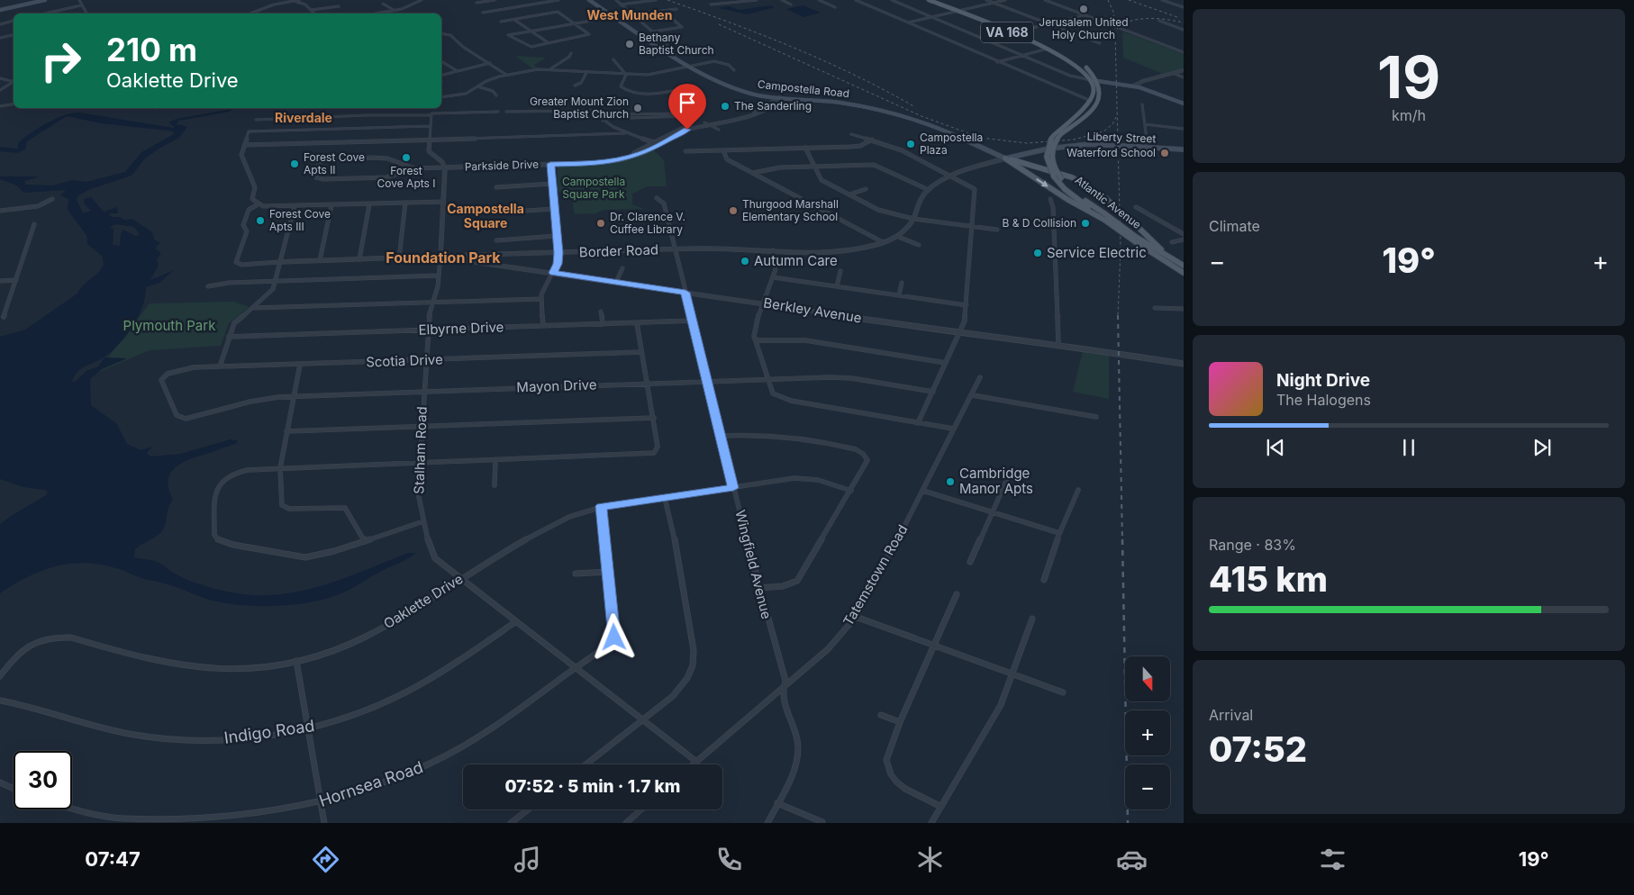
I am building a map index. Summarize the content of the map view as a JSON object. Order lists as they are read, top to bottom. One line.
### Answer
{"streets":{"main road":["VA 168","Campostella Road","Liberty Street","Atlantic Avenue"],"street":["Parkside Drive","Border Road","Berkley Avenue","Elbyrne Drive","Scotia Drive","Mayon Drive","Stalham Road","Wingfield Avenue","Tatemstown Road","Oaklette Drive","Indigo Road","Hornsea Road"]},"crossings":[["VA 168","Atlantic Avenue"],["Campostella Road","Liberty Street"],["Campostella Road","Parkside Drive"],["Campostella Road","Border Road"],["Liberty Street","Border Road"],["Parkside Drive","Stalham Road"],["Border Road","Berkley Avenue"],["Border Road","Stalham Road"],["Border Road","Wingfield Avenue"],["Berkley Avenue","Stalham Road"],["Berkley Avenue","Wingfield Avenue"],["Elbyrne Drive","Stalham Road"],["Elbyrne Drive","Wingfield Avenue"],["Scotia Drive","Mayon Drive"],["Scotia Drive","Stalham Road"],["Mayon Drive","Stalham Road"],["Mayon Drive","Wingfield Avenue"],["Stalham Road","Tatemstown Road"],["Stalham Road","Oaklette Drive"],["Stalham Road","Indigo Road"],["Stalham Road","Hornsea Road"],["Wingfield Avenue","Tatemstown Road"],["Wingfield Avenue","Oaklette Drive"],["Oaklette Drive","Hornsea Road"]],"districts":["West Munden","Riverdale","Campostella Square","Foundation Park"],"parks":["Campostella Square Park","Plymouth Park"],"places":["Jerusalem United Holy Church","Bethany Baptist Church","The Sanderling","Greater Mount Zion Baptist Church","Campostella Plaza","Waterford School","Forest Cove Apts I","Forest Cove Apts II","Thurgood Marshall Elementary School","Forest Cove Apts III","Dr. Clarence V. Cuffee Library","B & D Collision","Service Electric","Autumn Care","Cambridge Manor Apts"],"north":"bottom","page":{"tile":[["19","km/h"],"Climate",["Range · 83%","415 km"],["Arrival","07:52"]],"turn":["210 m","Oaklette Drive"],"heat":["−","19°","+"],"song":["Night Drive","The Halogens"],"map_buttons":["+","−"],"limit":"30","trip":"07:52 · 5 min · 1.7 km","tabs":["07:47","19°"]}}
